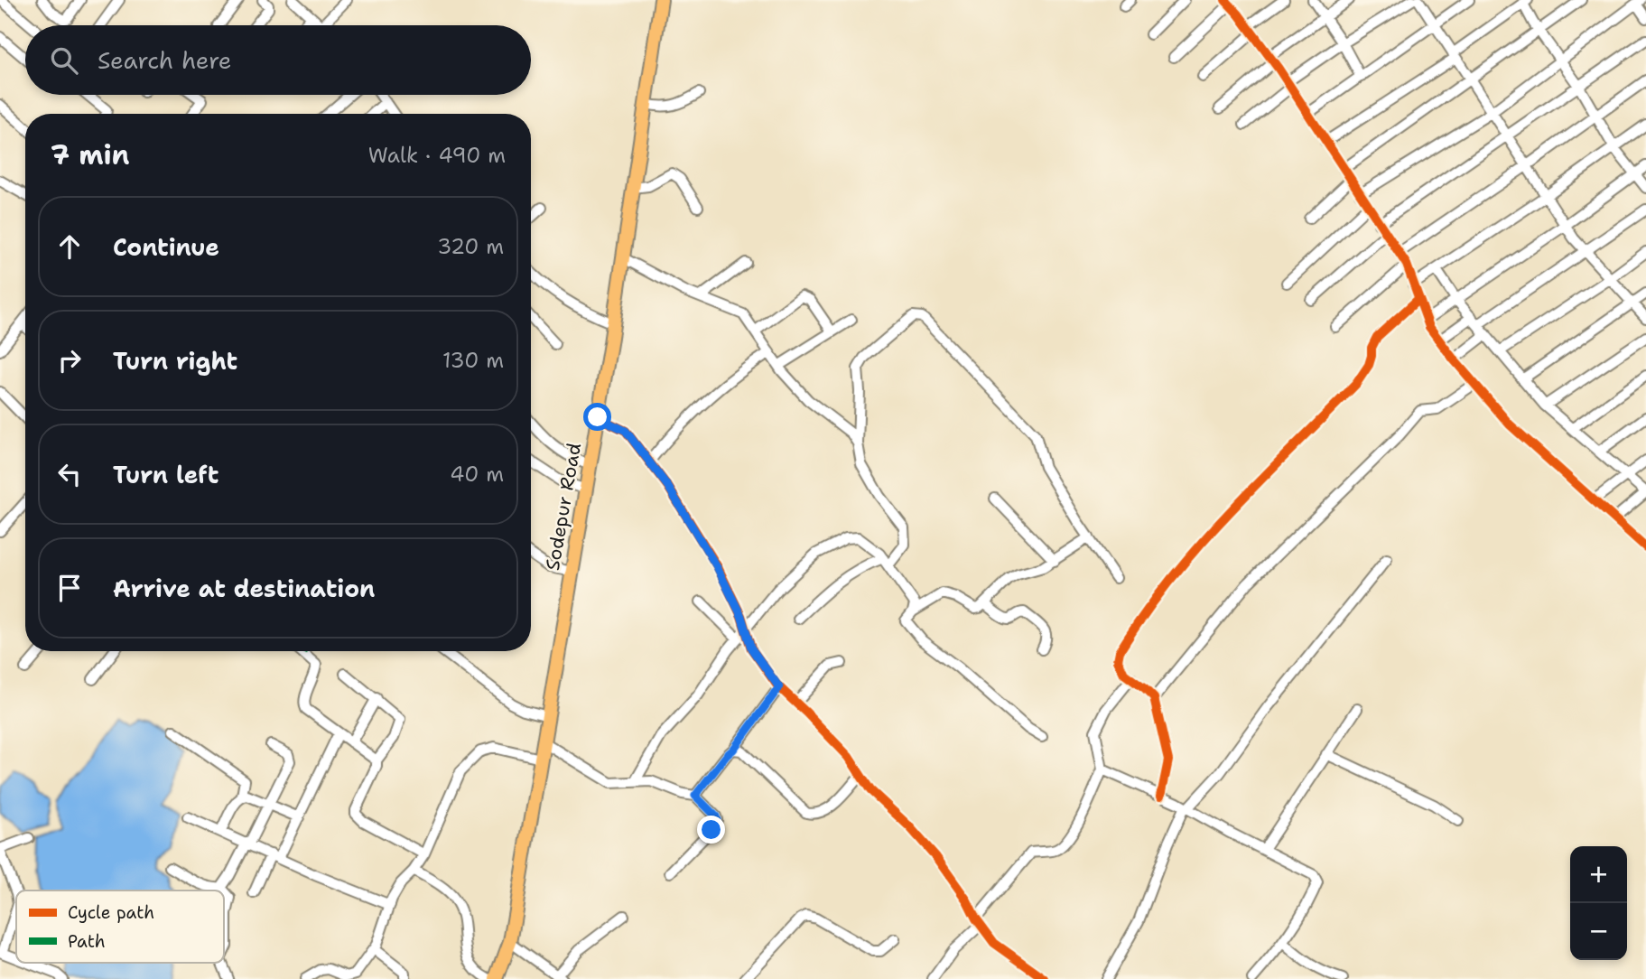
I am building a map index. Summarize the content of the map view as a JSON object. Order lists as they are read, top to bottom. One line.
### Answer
{"streets":{"main road":["Sodepur Road"]},"legend":["Cycle path","Path"],"page":{"search":"Search here","heading":["7 min","Walk · 490 m"],"list":[["Continue","320 m"],["Turn right","130 m"],["Turn left","40 m"],"Arrive at destination"],"map_buttons":["+","−"]}}
